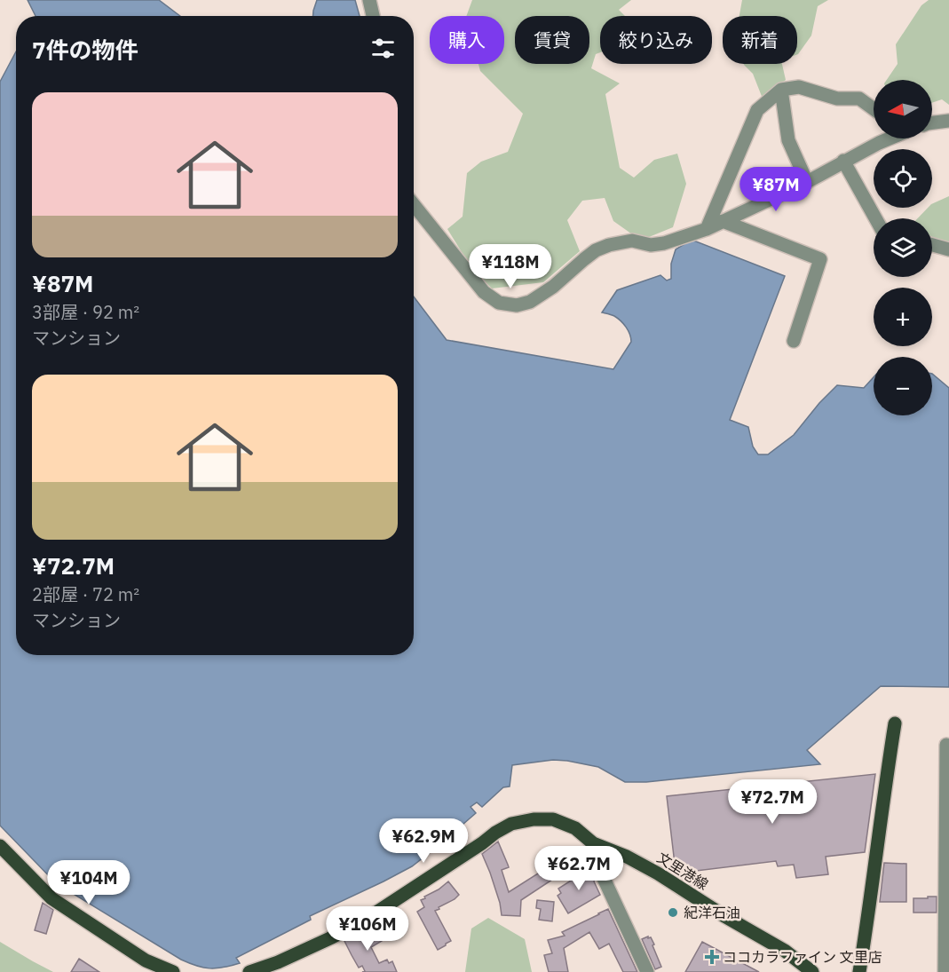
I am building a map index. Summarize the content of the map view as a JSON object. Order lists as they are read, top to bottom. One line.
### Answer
{"streets":{"main road":["文里港線"]},"places":{"other":["紀洋石油"],"health":["ココカラファイン 文里店"]},"north":"left","page":{"chip":["購入","賃貸","絞り込み","新着"],"heading":"7件の物件","map_buttons":["+","−"],"list":[{"name":"¥87M","note":"3部屋 · 92 m² · マンション"},{"name":"¥72.7M","note":"2部屋 · 72 m² · マンション"}],"price":["¥87M","¥118M","¥72.7M","¥62.9M","¥62.7M","¥104M","¥106M"]}}
